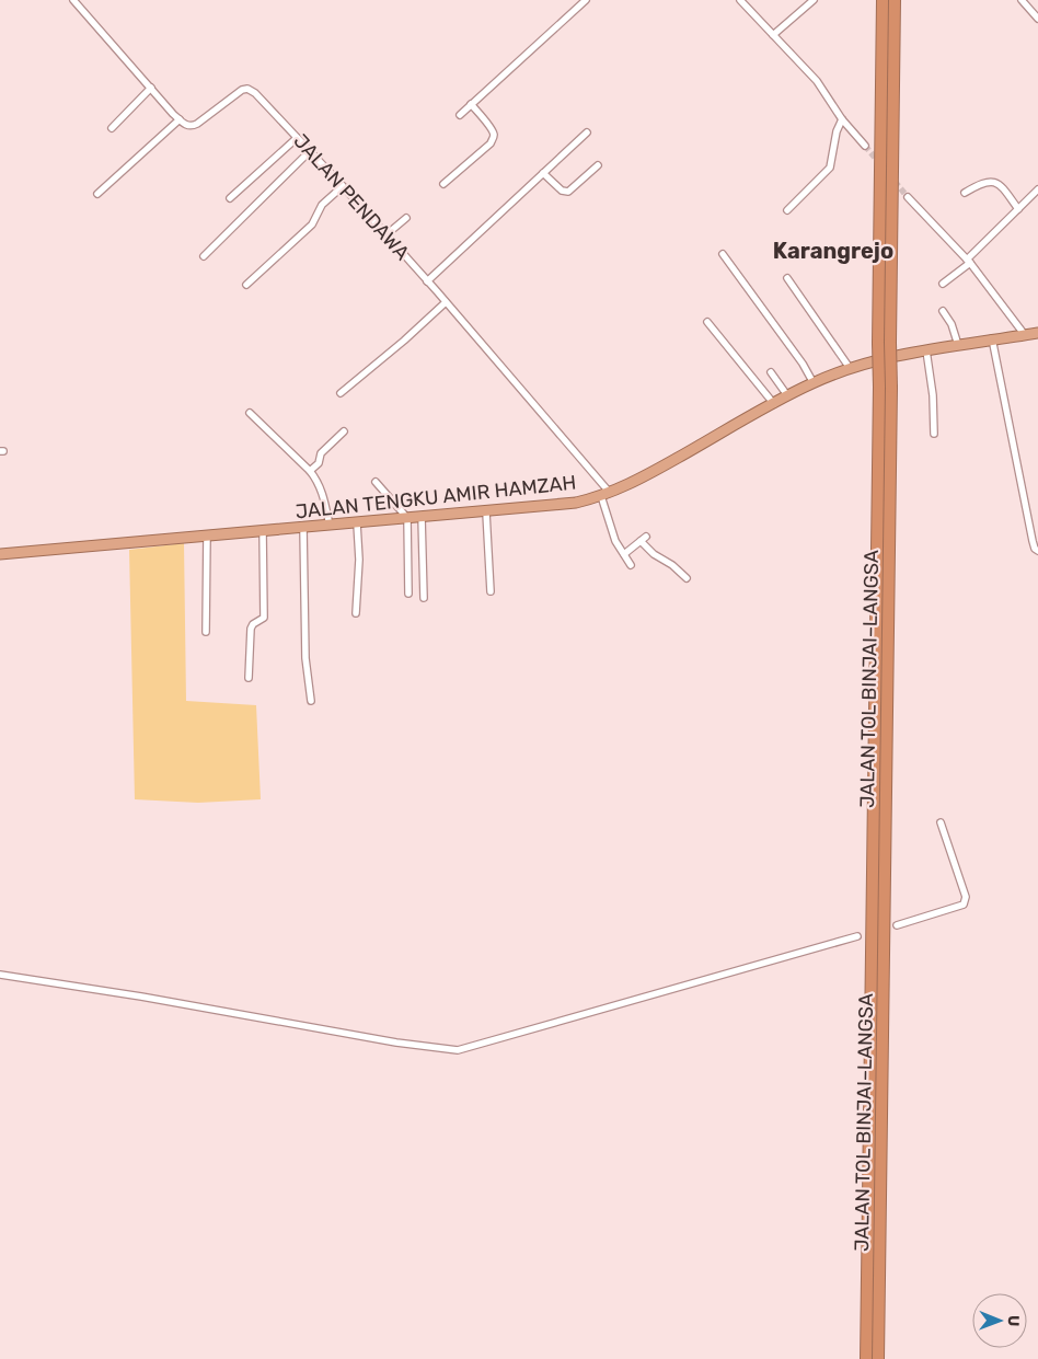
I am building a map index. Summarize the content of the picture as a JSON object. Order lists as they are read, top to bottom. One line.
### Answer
{"streets":{"highway":["JALAN TENGKU AMIR HAMZAH","JALAN TOL BINJAI–LANGSA"],"street":["JALAN PENDAWA"]},"crossings":[["JALAN PENDAWA","JALAN TENGKU AMIR HAMZAH"]],"districts":["Karangrejo"],"north":"right"}
